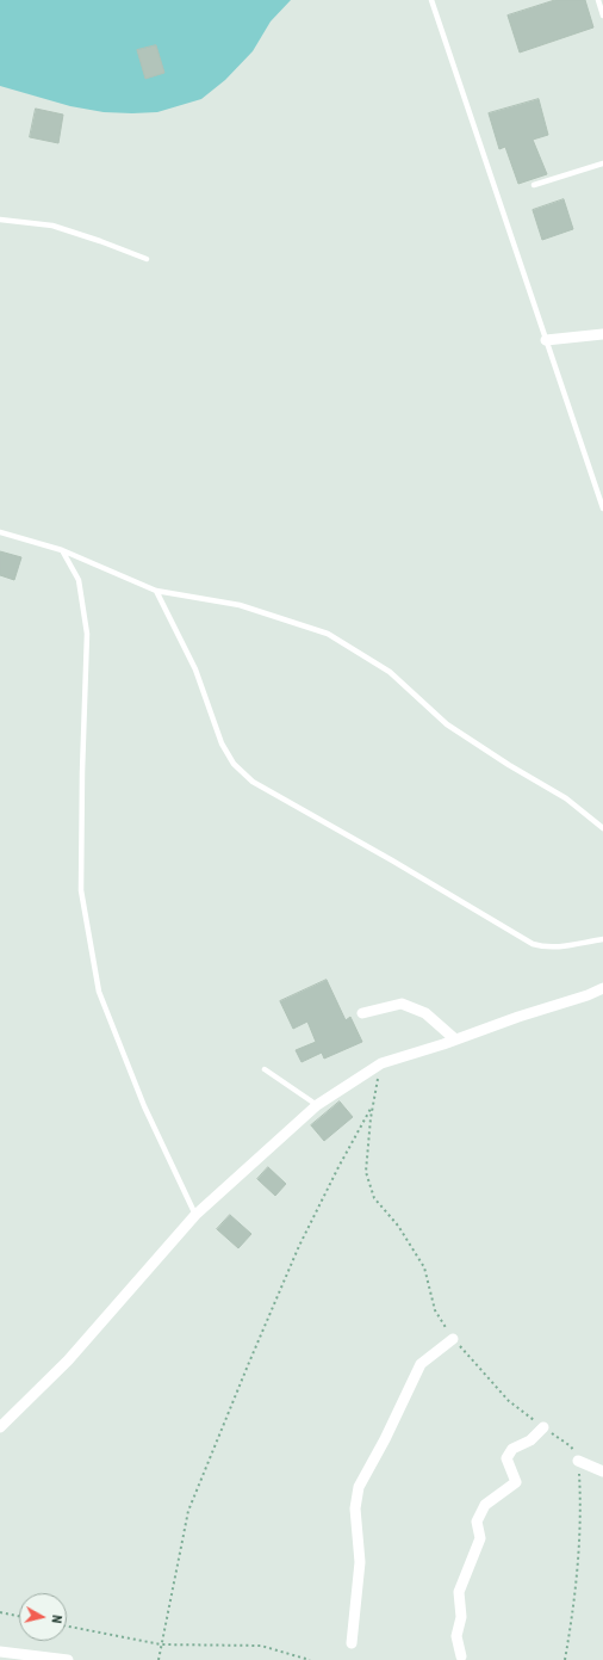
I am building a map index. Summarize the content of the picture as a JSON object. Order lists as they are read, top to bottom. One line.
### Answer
{"north":"right"}
